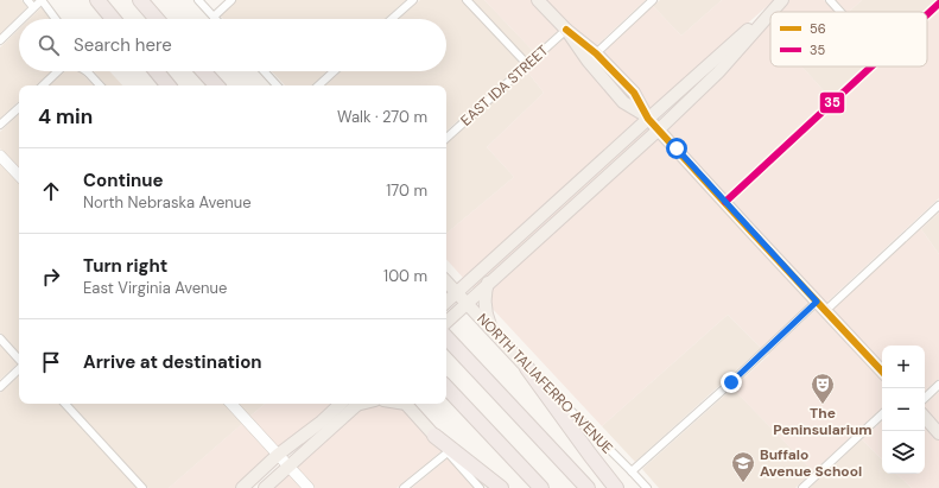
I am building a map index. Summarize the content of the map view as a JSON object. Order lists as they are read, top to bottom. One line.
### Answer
{"streets":{"main road":["NORTH TALIAFERRO AVENUE"],"street":["EAST IDA STREET"]},"places":{"theatre":["The Peninsularium"],"school or university":["Buffalo Avenue School"]},"lines":["transit line 35","transit line 56"],"legend":["56","35"],"page":{"search":"Search here","heading":["4 min","Walk · 270 m"],"list":[["Continue","North Nebraska Avenue","170 m"],["Turn right","East Virginia Avenue","100 m"],"Arrive at destination"],"map_buttons":["+","−"]}}
